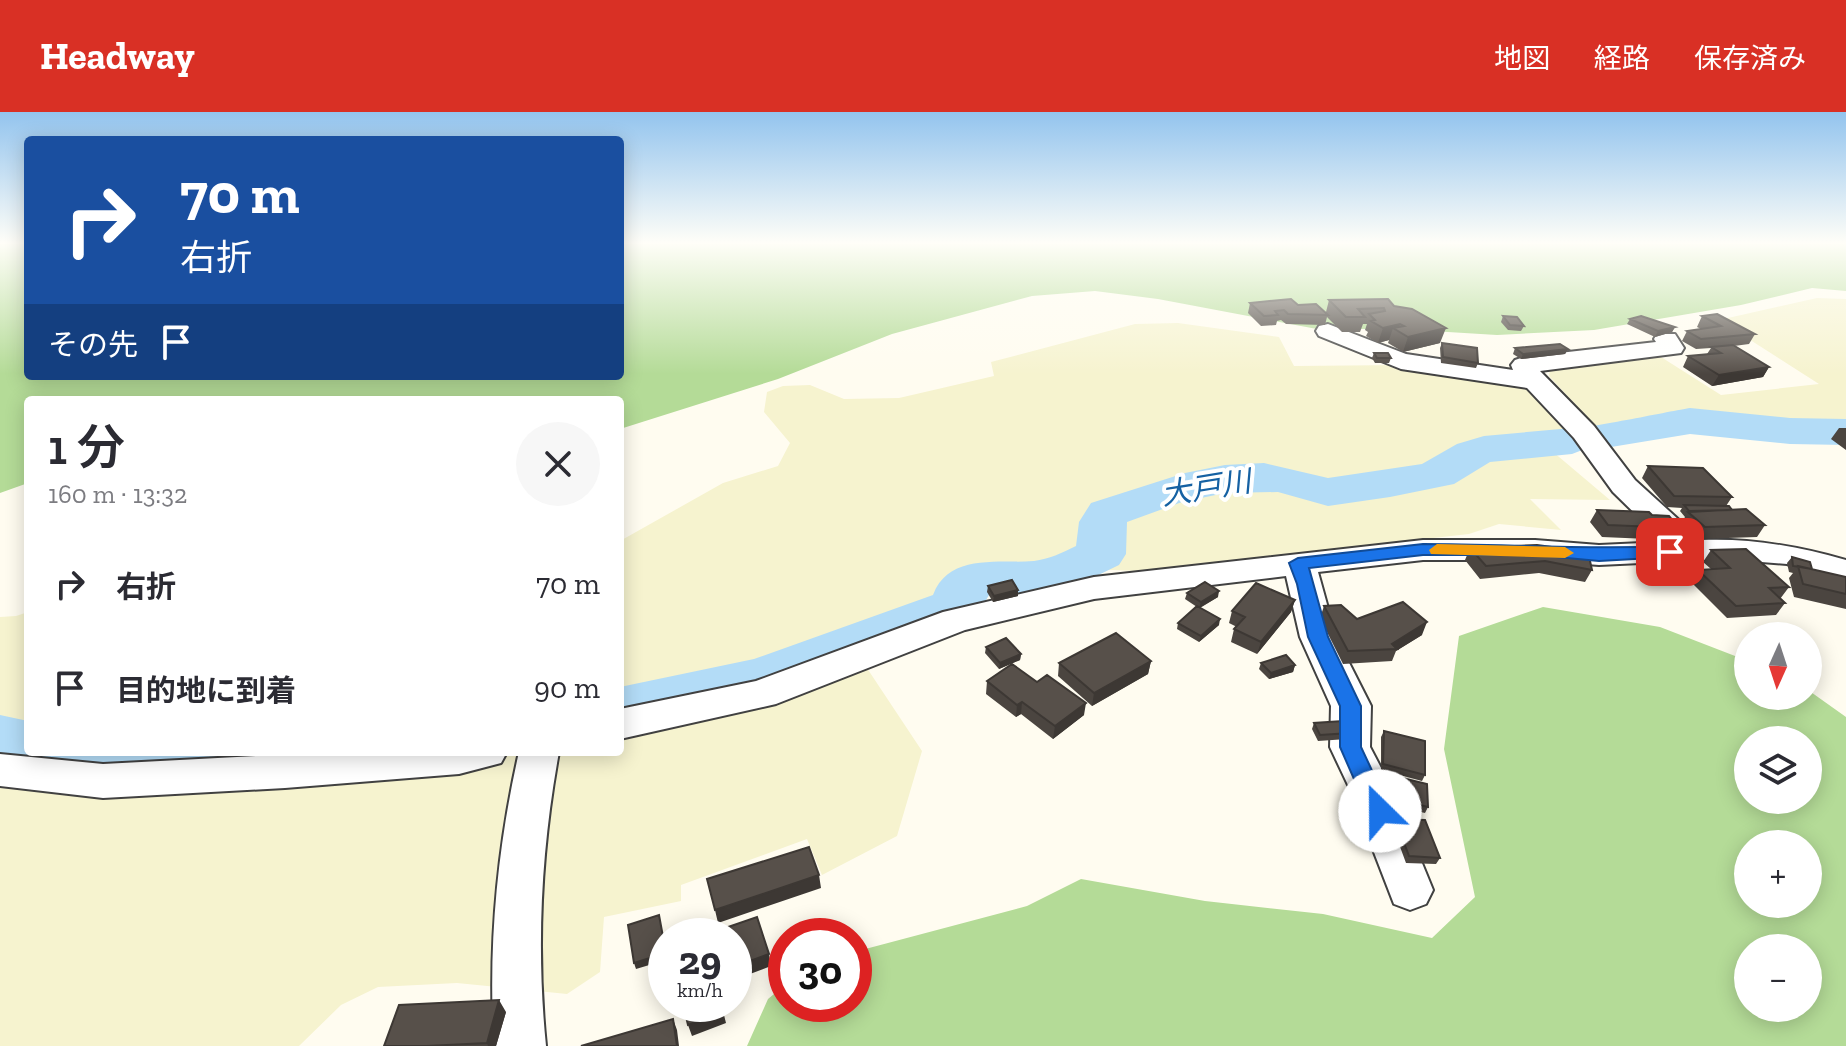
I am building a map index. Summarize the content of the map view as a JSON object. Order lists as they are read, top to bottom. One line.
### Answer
{"water":["大戸川"],"north":"bottom","page":{"header":"Headway","nav":["地図","経路","保存済み"],"turn":["70 m","右折"],"then":"その先","heading":["1 分","160 m · 13:32"],"list":[{"name":"右折","value":"70 m"},{"name":"目的地に到着","value":"90 m"}],"map_buttons":["+","−"],"speed":"29 km/h","limit":"30"}}
